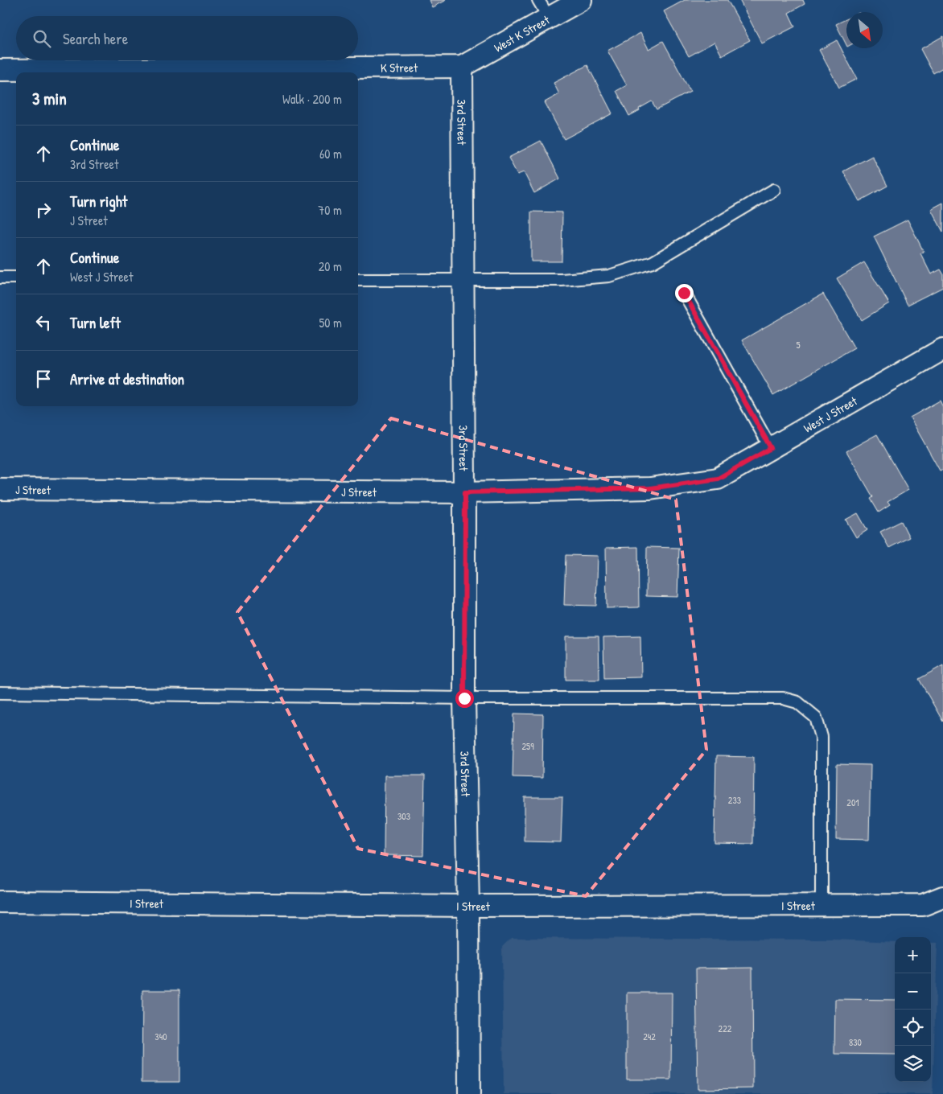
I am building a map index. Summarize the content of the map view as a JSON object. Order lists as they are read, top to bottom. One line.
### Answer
{"streets":{"street":["West K Street","K Street","3rd Street","West J Street","J Street","I Street"]},"crossings":[["West K Street","K Street"],["West K Street","3rd Street"],["K Street","3rd Street"],["3rd Street","J Street"],["3rd Street","I Street"],["West J Street","J Street"]],"house_numbers":["5","259","233","201","303","222","340","242","830"],"north":"bottom right","page":{"search":"Search here","heading":["3 min","Walk · 200 m"],"list":[["Continue","3rd Street","60 m"],["Turn right","J Street","70 m"],["Continue","West J Street","20 m"],["Turn left","50 m"],"Arrive at destination"],"map_buttons":["+","−"]}}
